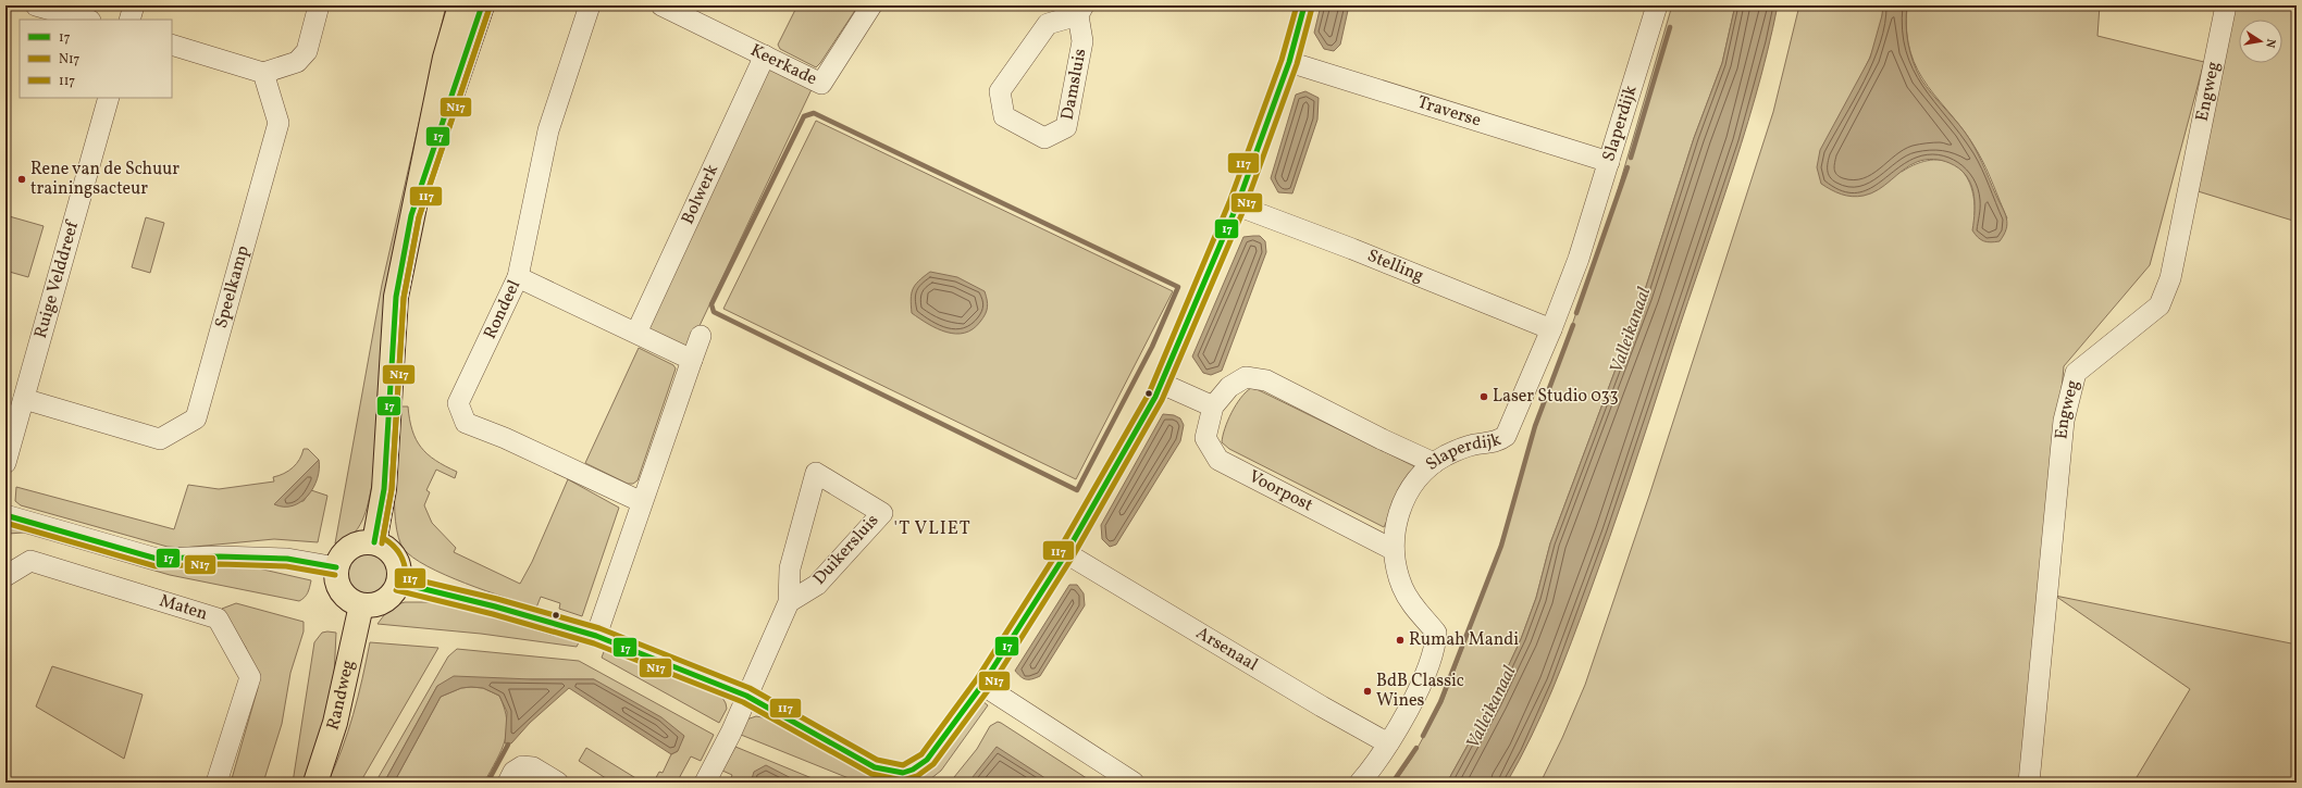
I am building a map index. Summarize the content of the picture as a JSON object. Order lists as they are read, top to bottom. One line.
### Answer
{"streets":{"main road":["Randweg"],"street":["Keerkade","Damsluis","Engweg","Traverse","Slaperdijk","Bolwerk","Stelling","Ruige Velddreef","Speelkamp","Rondeel","Voorpost","Duikersluis","Maten","Arsenaal"]},"crossings":[["Keerkade","Bolwerk"],["Traverse","Slaperdijk"],["Slaperdijk","Stelling"],["Slaperdijk","Voorpost"],["Slaperdijk","Arsenaal"],["Ruige Velddreef","Speelkamp"]],"districts":["'T VLIET"],"water":["Valleikanaal"],"places":["Rene van de Schuur trainingsacteur","Laser Studio 033","Rumah Mandi","BdB Classic Wines"],"lines":["transit line 17","transit line 117","transit line N17"],"legend":["17","N17","117"],"north":"right"}
